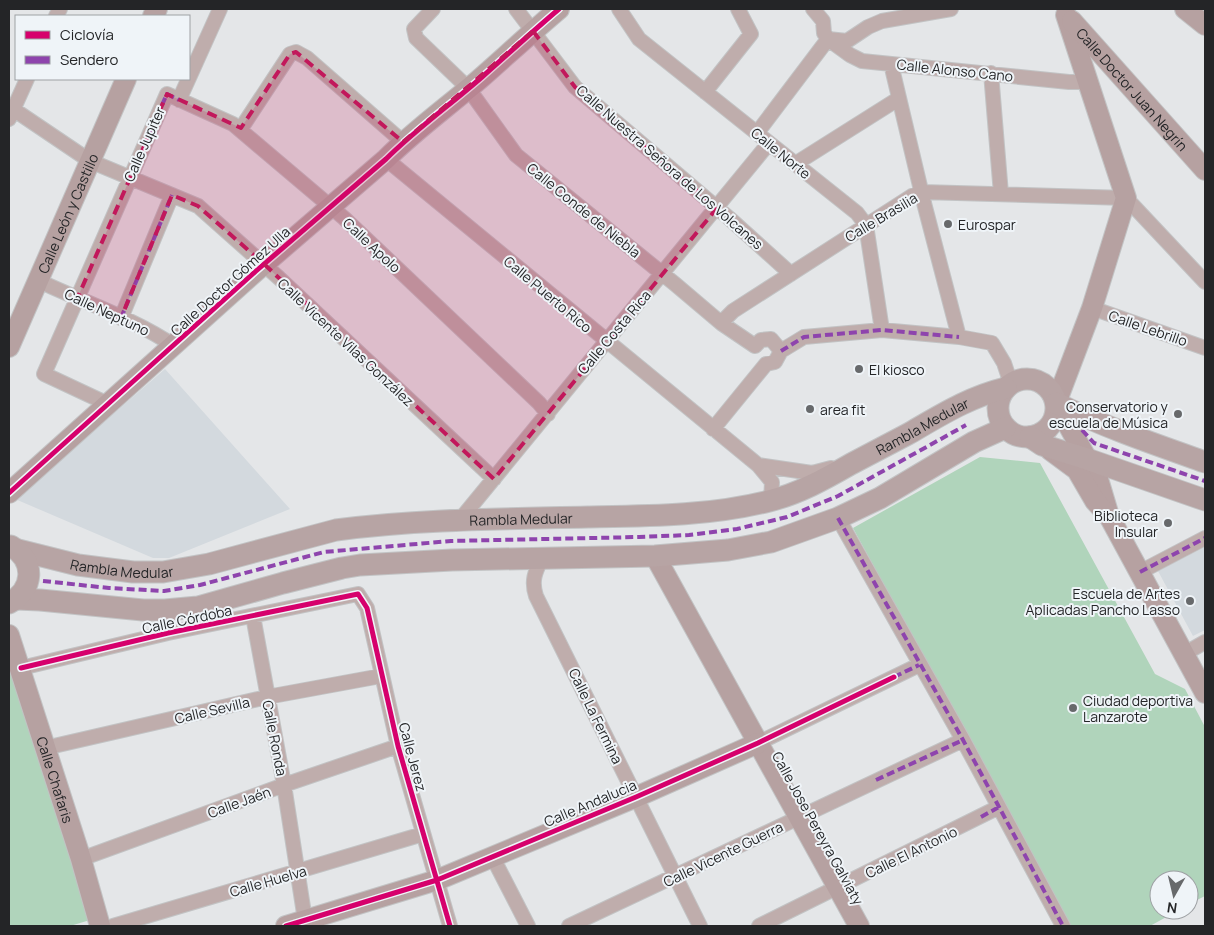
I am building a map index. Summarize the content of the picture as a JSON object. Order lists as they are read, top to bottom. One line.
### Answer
{"streets":{"main road":["Rambla Medular"],"street":["Calle Alonso Cano","Calle Doctor Juan Negrín","Calle Jupiter","Calle Norte","Calle Nuestra Señora de Los Volcanes","Calle Conde de Niebla","Calle León y Castillo","Calle Brasilia","Calle Apolo","Calle Doctor Gómez Ulla","Calle Puerto Rico","Calle Neptuno","Calle Lebrillo","Calle Costa Rica","Calle Vicente Vilas González","Calle Córdoba","Calle Sevilla","Calle La Fermina","Calle Ronda","Calle Jerez","Calle Chafaris","Calle Jaén","Calle Andalucia","Calle Jose Pereyra Galviaty","Calle El Antonio","Calle Vicente Guerra","Calle Huelva"]},"crossings":[["Calle Jupiter","Calle Apolo"],["Calle Jupiter","Calle Doctor Gómez Ulla"],["Calle Jupiter","Calle Neptuno"],["Calle Jupiter","Calle Vicente Vilas González"],["Calle Norte","Calle Brasilia"],["Calle Norte","Calle Costa Rica"],["Calle Nuestra Señora de Los Volcanes","Calle Brasilia"],["Calle Nuestra Señora de Los Volcanes","Calle Doctor Gómez Ulla"],["Calle Nuestra Señora de Los Volcanes","Calle Costa Rica"],["Calle Conde de Niebla","Calle Brasilia"],["Calle Conde de Niebla","Calle Doctor Gómez Ulla"],["Calle Conde de Niebla","Calle Costa Rica"],["Calle León y Castillo","Calle Neptuno"],["Calle León y Castillo","Calle Vicente Vilas González"],["Calle Apolo","Calle Doctor Gómez Ulla"],["Calle Apolo","Calle Costa Rica"],["Calle Doctor Gómez Ulla","Calle Puerto Rico"],["Calle Doctor Gómez Ulla","Calle Neptuno"],["Calle Doctor Gómez Ulla","Calle Vicente Vilas González"],["Calle Puerto Rico","Calle Costa Rica"],["Calle Puerto Rico","Rambla Medular"],["Calle Costa Rica","Calle Vicente Vilas González"],["Calle Costa Rica","Rambla Medular"],["Calle Córdoba","Calle Ronda"],["Calle Córdoba","Calle Jerez"],["Calle Córdoba","Calle Chafaris"],["Calle Sevilla","Calle Ronda"],["Calle Sevilla","Calle Jerez"],["Calle Sevilla","Calle Chafaris"],["Calle La Fermina","Calle Andalucia"],["Calle La Fermina","Calle Vicente Guerra"],["Calle Ronda","Calle Jaén"],["Calle Ronda","Calle Andalucia"],["Calle Ronda","Calle Huelva"],["Calle Jerez","Calle Jaén"],["Calle Jerez","Calle Andalucia"],["Calle Jerez","Calle Huelva"],["Calle Chafaris","Calle Jaén"],["Calle Andalucia","Calle Jose Pereyra Galviaty"],["Calle Jose Pereyra Galviaty","Calle El Antonio"],["Calle Jose Pereyra Galviaty","Calle Vicente Guerra"]],"places":["Eurospar","El kiosco","area fit","Conservatorio y escuela de Música","Biblioteca Insular","Escuela de Artes Aplicadas Pancho Lasso","Ciudad deportiva Lanzarote"],"legend":["Ciclovía","Sendero"],"north":"bottom"}
